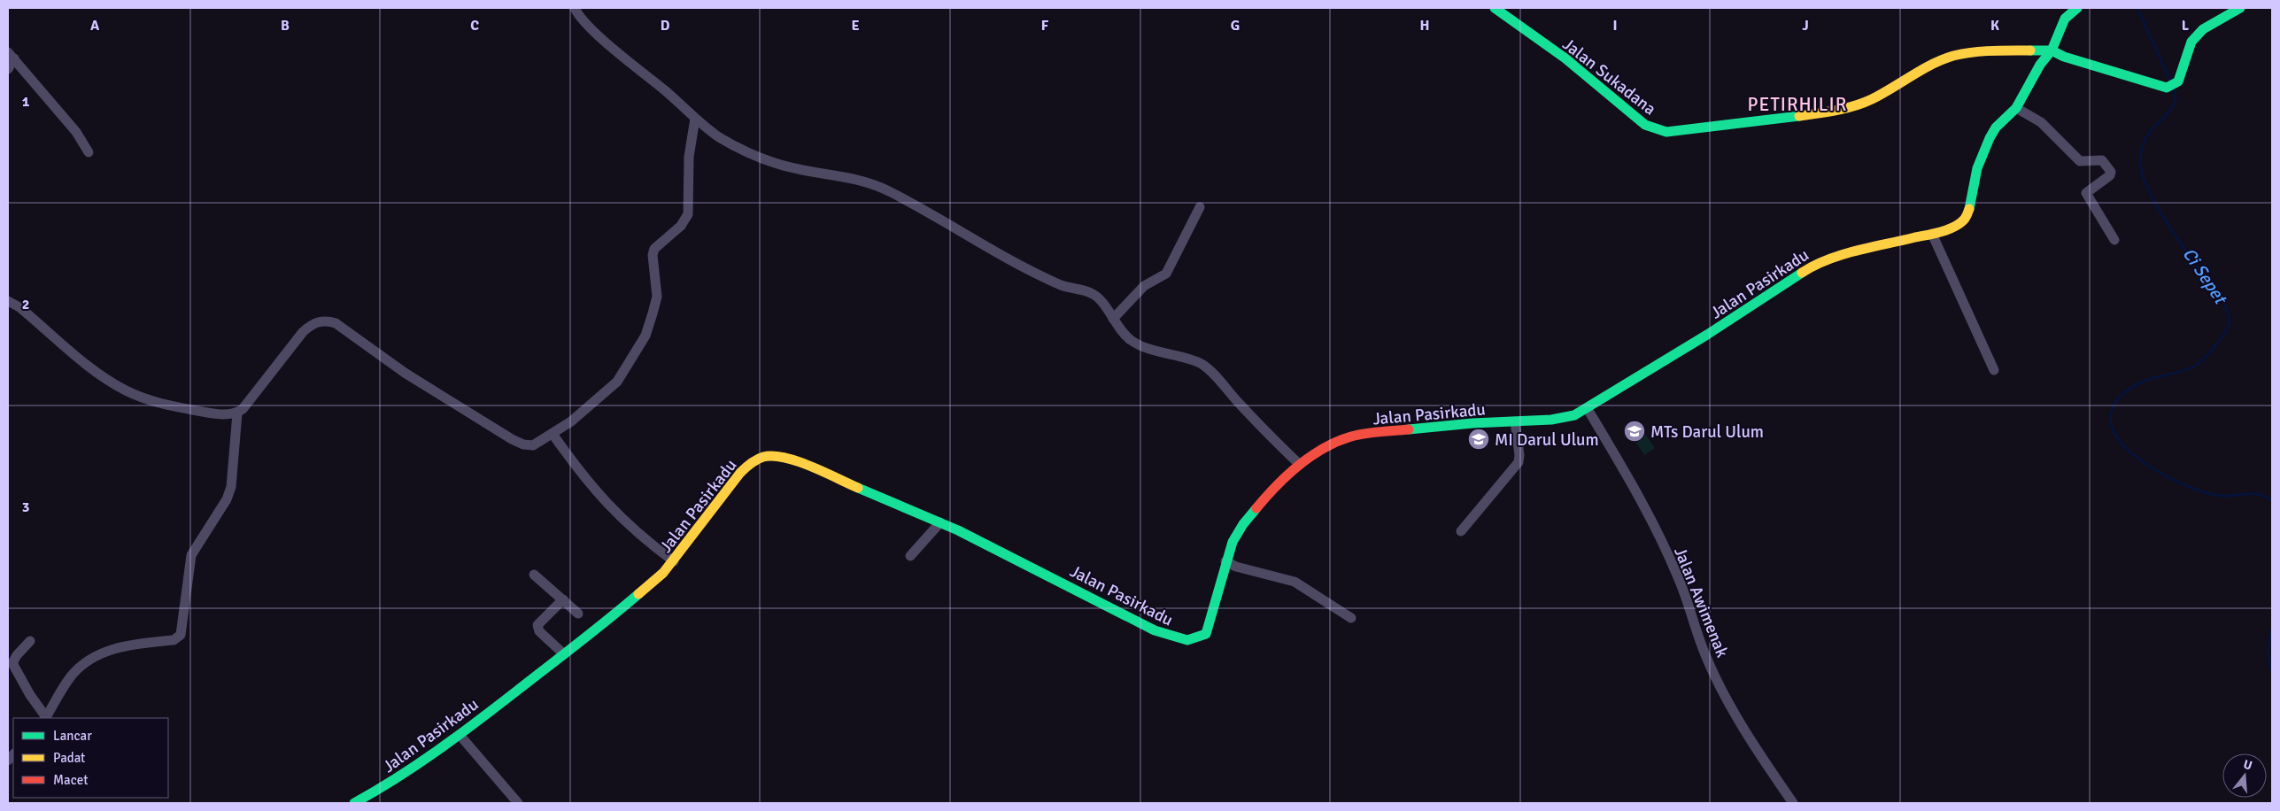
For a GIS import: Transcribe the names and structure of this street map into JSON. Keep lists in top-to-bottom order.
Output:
{
  "streets": {
    "street": ["Jalan Sukadana", "Jalan Pasirkadu", "Jalan Awimenak"]
  },
  "crossings": [
    ["Jalan Sukadana", "Jalan Pasirkadu"],
    ["Jalan Pasirkadu", "Jalan Awimenak"]
  ],
  "districts": ["PETIRHILIR"],
  "water": ["Ci Sepet"],
  "places": {
    "school or university": ["MTs Darul Ulum", "MI Darul Ulum"]
  },
  "legend": ["Lancar", "Padat", "Macet"],
  "north": "top",
  "grid": {
    "columns": [
      "A",
      "B",
      "C",
      "D",
      "E",
      "F",
      "G",
      "H",
      "I",
      "J",
      "K",
      "L"
    ],
    "rows": ["1", "2", "3"]
  }
}
